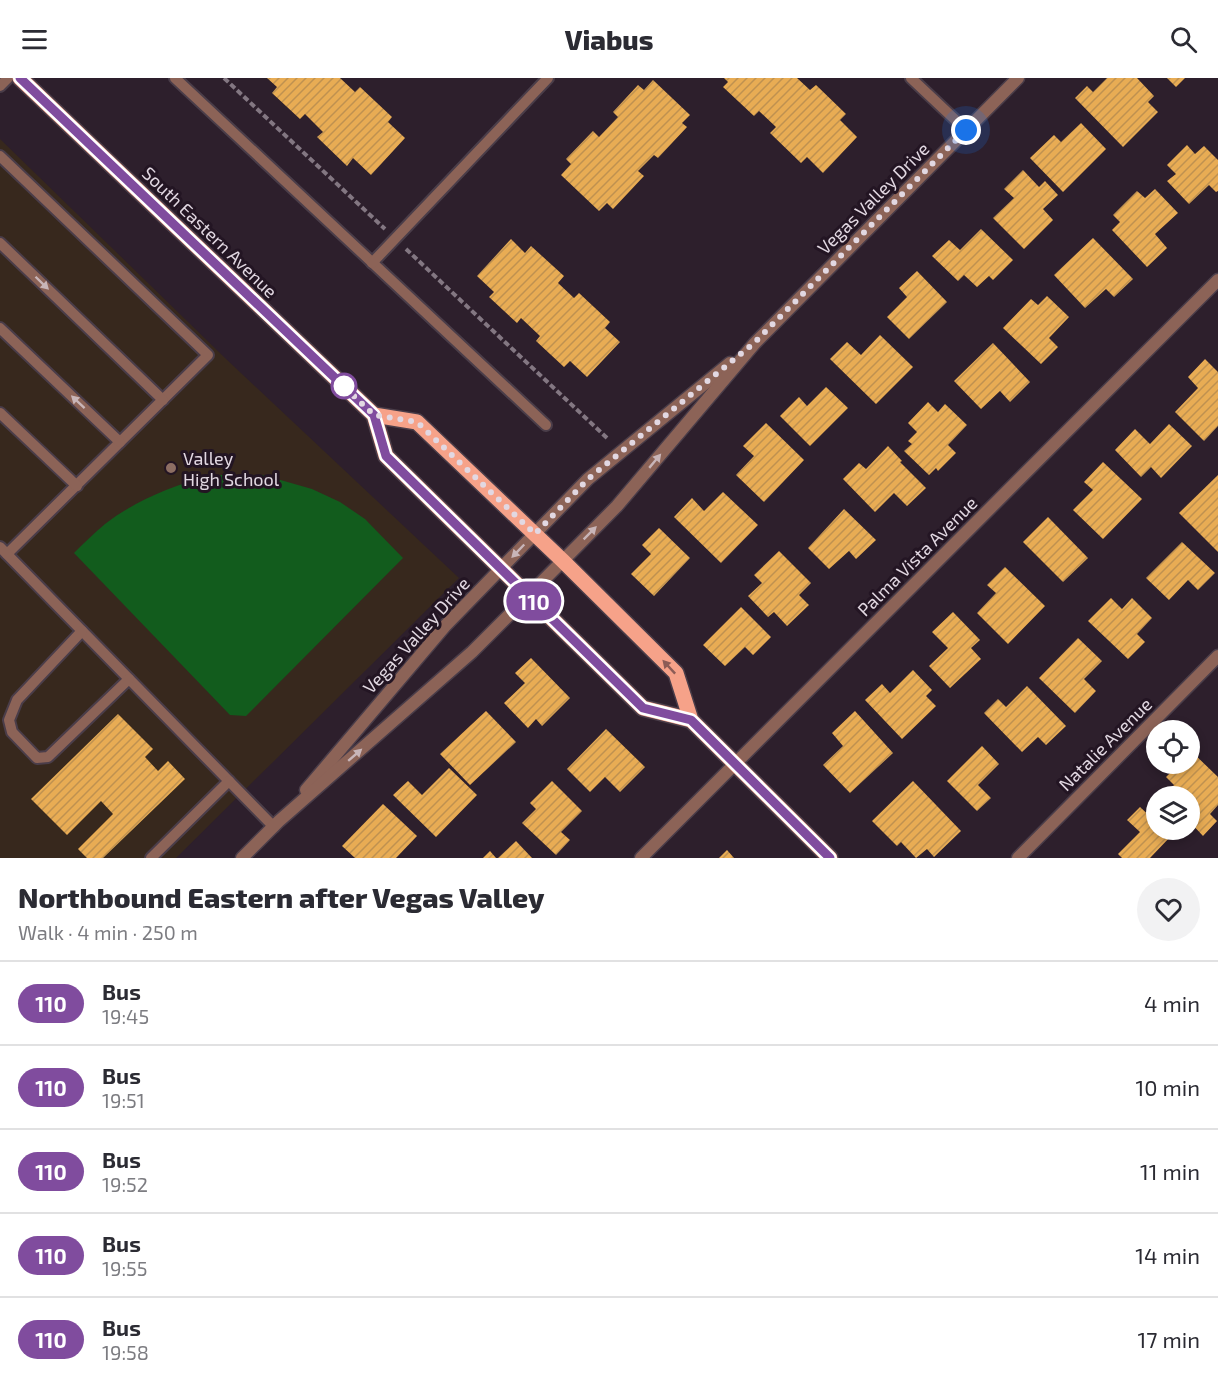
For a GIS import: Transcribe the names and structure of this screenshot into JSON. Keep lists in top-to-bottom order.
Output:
{
  "streets": {
    "main road": ["South Eastern Avenue"],
    "street": ["Vegas Valley Drive", "Palma Vista Avenue", "Natalie Avenue"]
  },
  "places": ["Valley High School"],
  "lines": ["bus line 110"],
  "page": {
    "header": "Viabus",
    "on_map": "110",
    "heading": ["Northbound Eastern after Vegas Valley", "Walk · 4 min · 250 m"],
    "list": [
      {
        "mark": "110",
        "name": "Bus",
        "note": "19:45",
        "value": "4 min"
      },
      {
        "mark": "110",
        "name": "Bus",
        "note": "19:51",
        "value": "10 min"
      },
      {
        "mark": "110",
        "name": "Bus",
        "note": "19:52",
        "value": "11 min"
      },
      {
        "mark": "110",
        "name": "Bus",
        "note": "19:55",
        "value": "14 min"
      },
      {
        "mark": "110",
        "name": "Bus",
        "note": "19:58",
        "value": "17 min"
      }
    ]
  }
}
